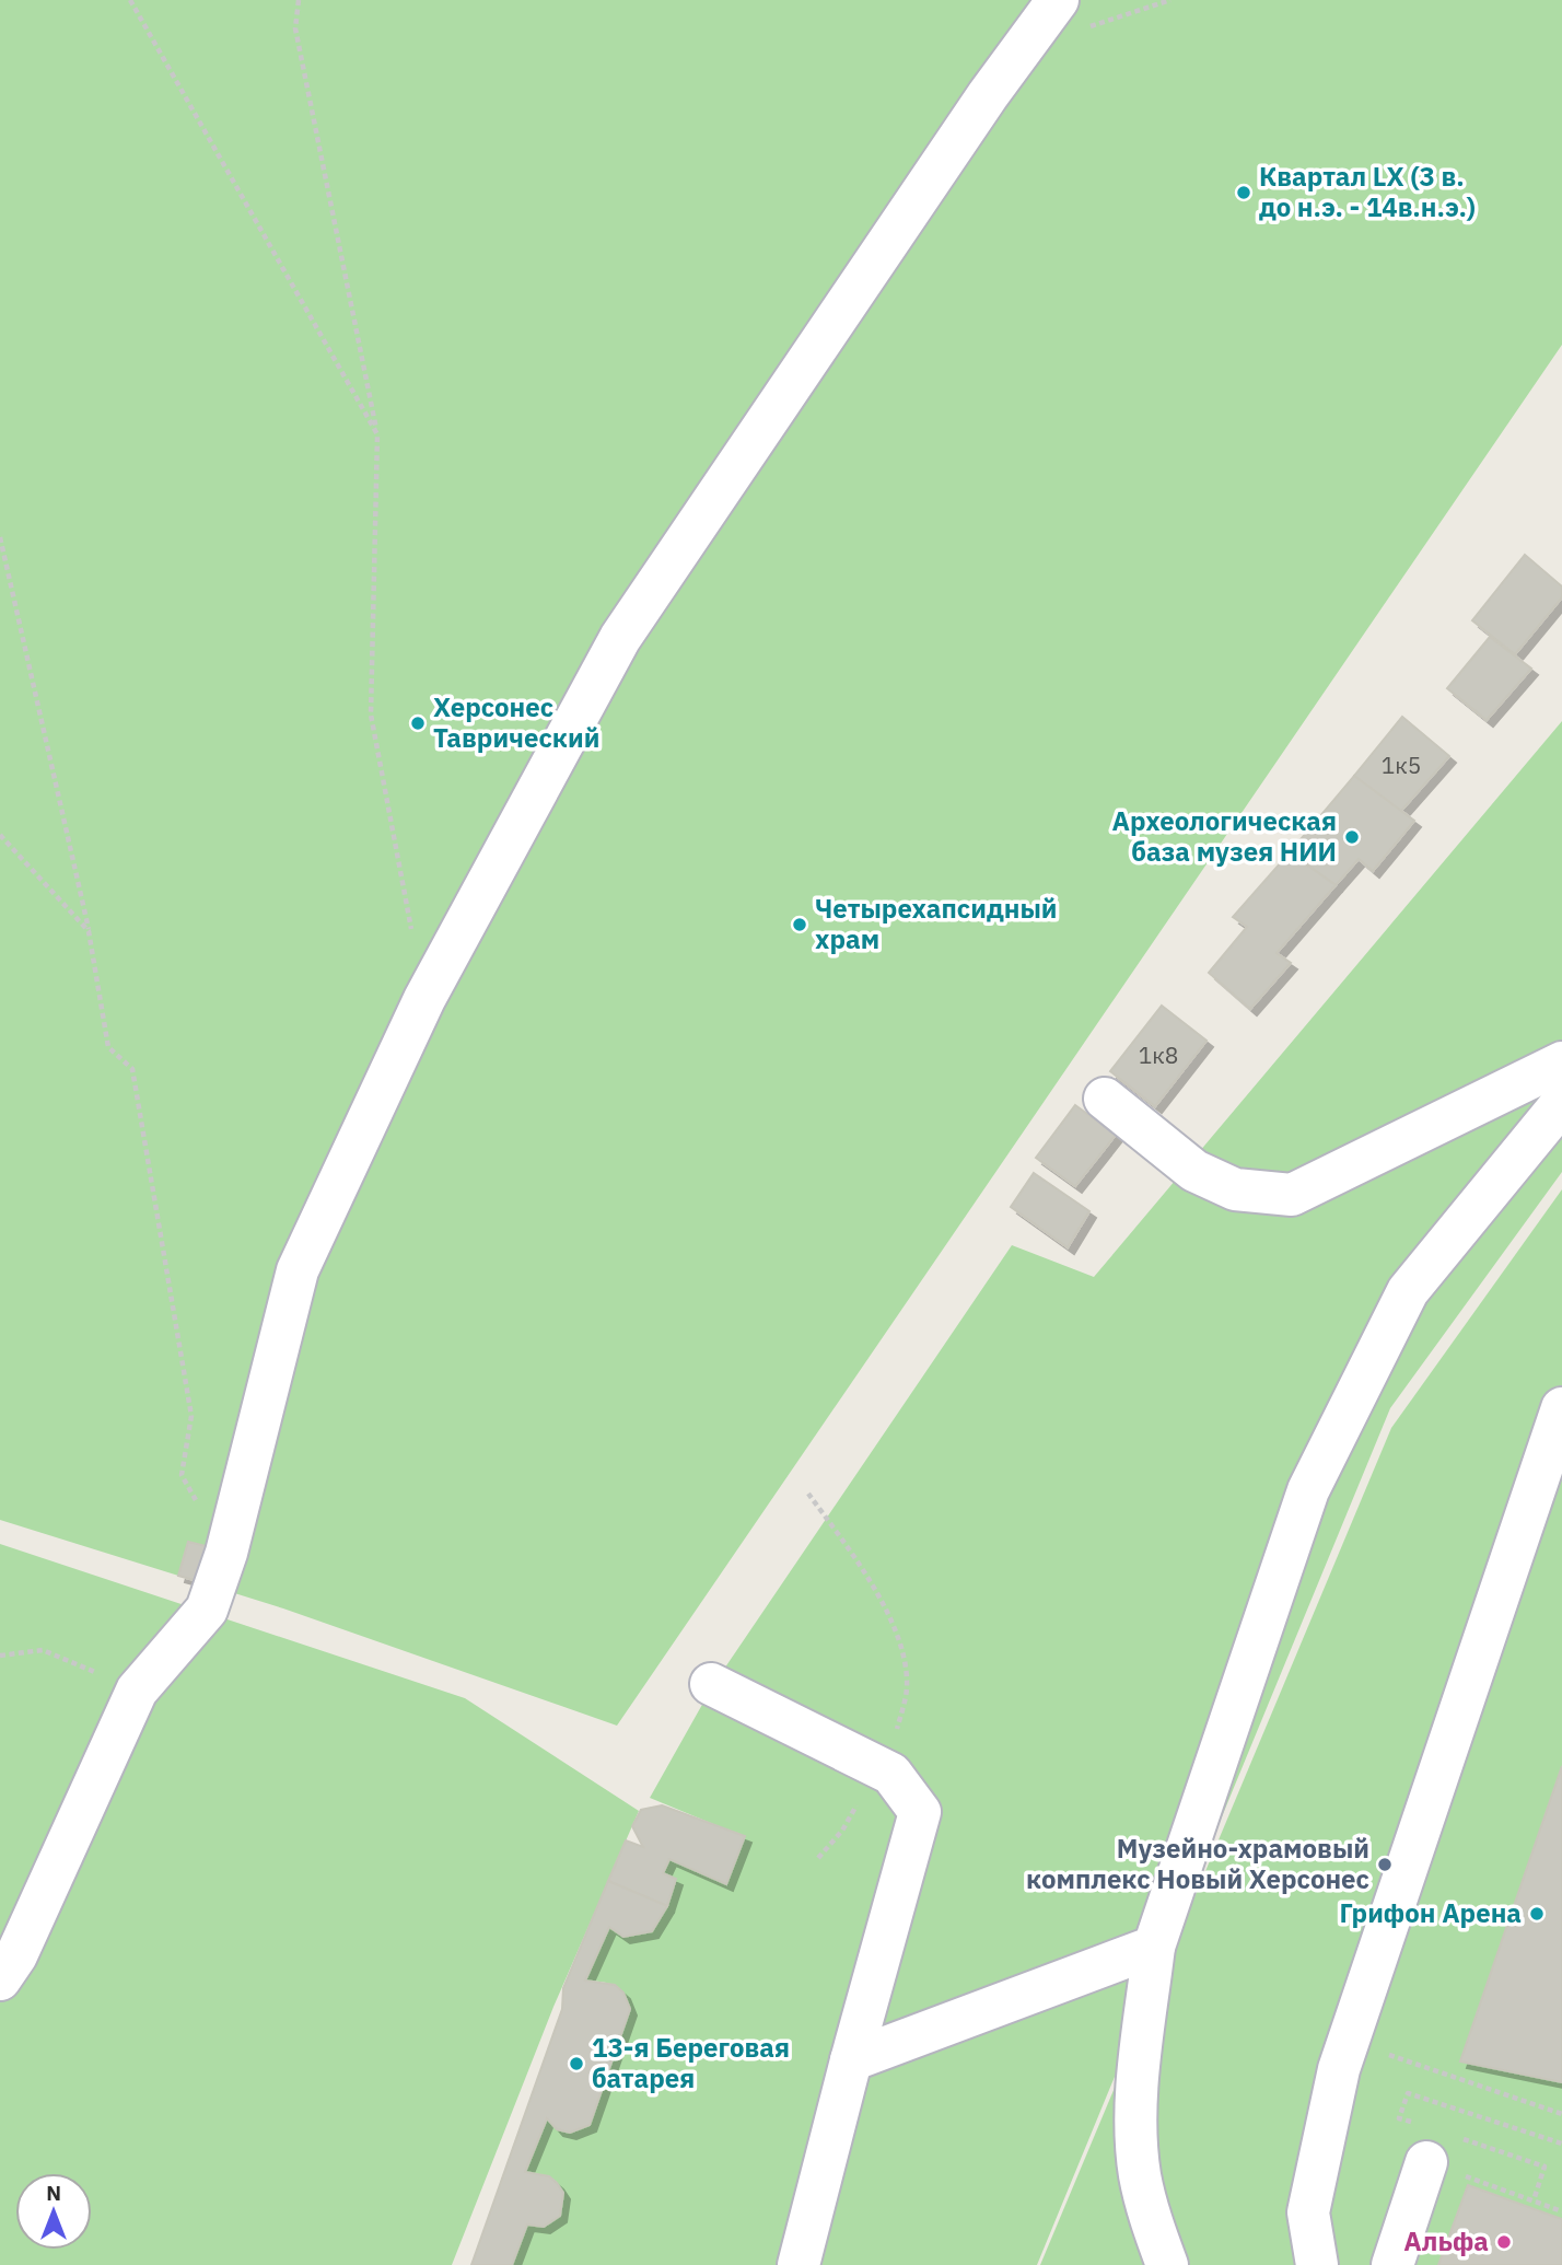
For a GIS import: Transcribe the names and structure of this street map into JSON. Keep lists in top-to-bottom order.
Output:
{
  "places": [
    "Квартал LX (3 в. до н.э. - 14в.н.э.)",
    "Херсонес Таврический",
    "Археологическая база музея НИИ",
    "Четырехапсидный храм",
    "Музейно-храмовый комплекс Новый Херсонес",
    "Грифон Арена",
    "13-я Береговая батарея",
    "Альфа"
  ],
  "house_numbers": ["1к5", "1к8"],
  "north": "top"
}
